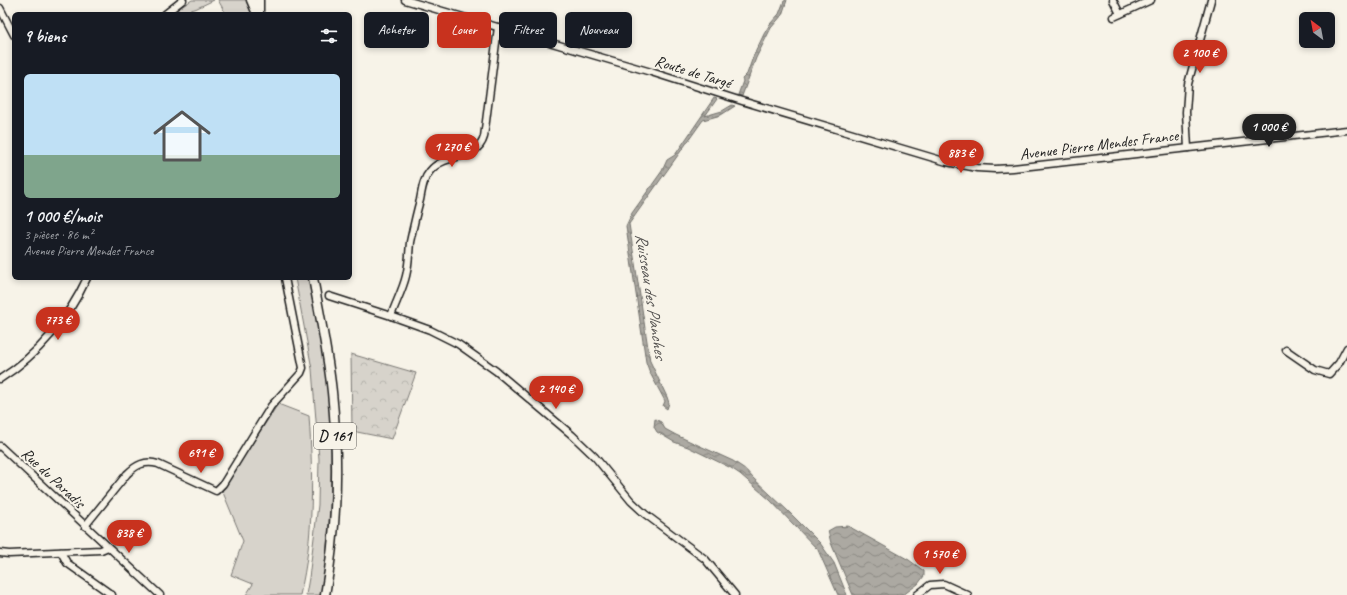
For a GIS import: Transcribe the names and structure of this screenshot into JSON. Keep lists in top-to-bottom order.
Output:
{
  "streets": {
    "main road": ["D 161"],
    "street": ["Route de Targé", "Avenue Pierre Mendes France", "Rue du Paradis"]
  },
  "crossings": [
    ["Route de Targé", "Avenue Pierre Mendes France"]
  ],
  "water": ["Ruisseau des Planches"],
  "north": "top left",
  "page": {
    "chip": [
      "Acheter",
      "Louer",
      "Filtres",
      "Nouveau"
    ],
    "heading": "9 biens",
    "price": [
      "2 100 €",
      "1 000 €",
      "1 270 €",
      "883 €",
      "773 €",
      "2 140 €",
      "691 €",
      "838 €",
      "1 570 €"
    ],
    "list": [
      {
        "name": "1 000 €/mois",
        "note": "3 pièces · 86 m² · Avenue Pierre Mendes France"
      }
    ]
  }
}
